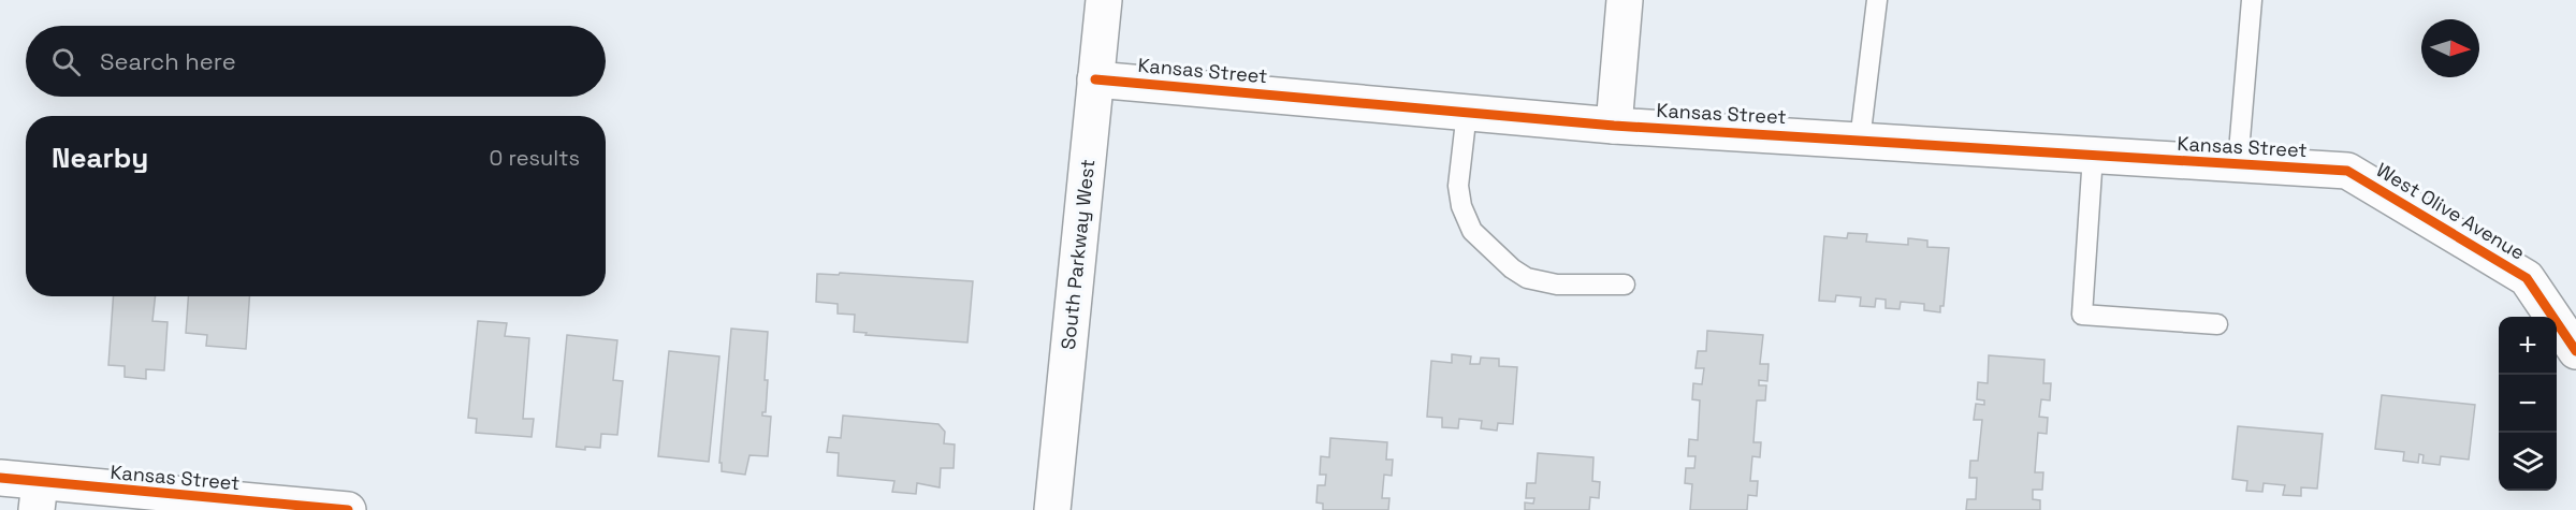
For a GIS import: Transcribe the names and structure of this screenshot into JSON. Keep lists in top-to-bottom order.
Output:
{
  "streets": {
    "street": ["Kansas Street", "West Olive Avenue", "South Parkway West"]
  },
  "crossings": [
    ["Kansas Street", "West Olive Avenue"],
    ["Kansas Street", "South Parkway West"]
  ],
  "north": "right",
  "page": {
    "search": "Search here",
    "heading": ["Nearby", "0 results"],
    "map_buttons": ["+", "−"]
  }
}
